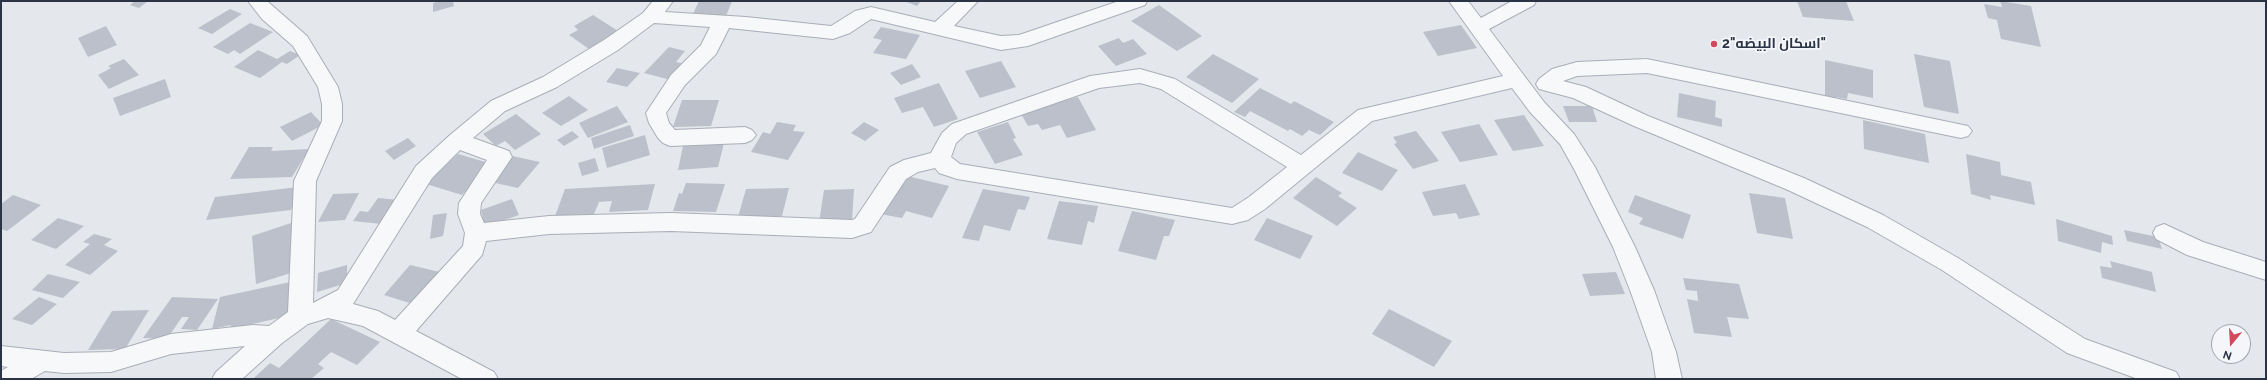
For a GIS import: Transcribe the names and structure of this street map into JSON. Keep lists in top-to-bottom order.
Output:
{
  "places": ["اسكان البيضه\"2\""],
  "north": "bottom"
}
